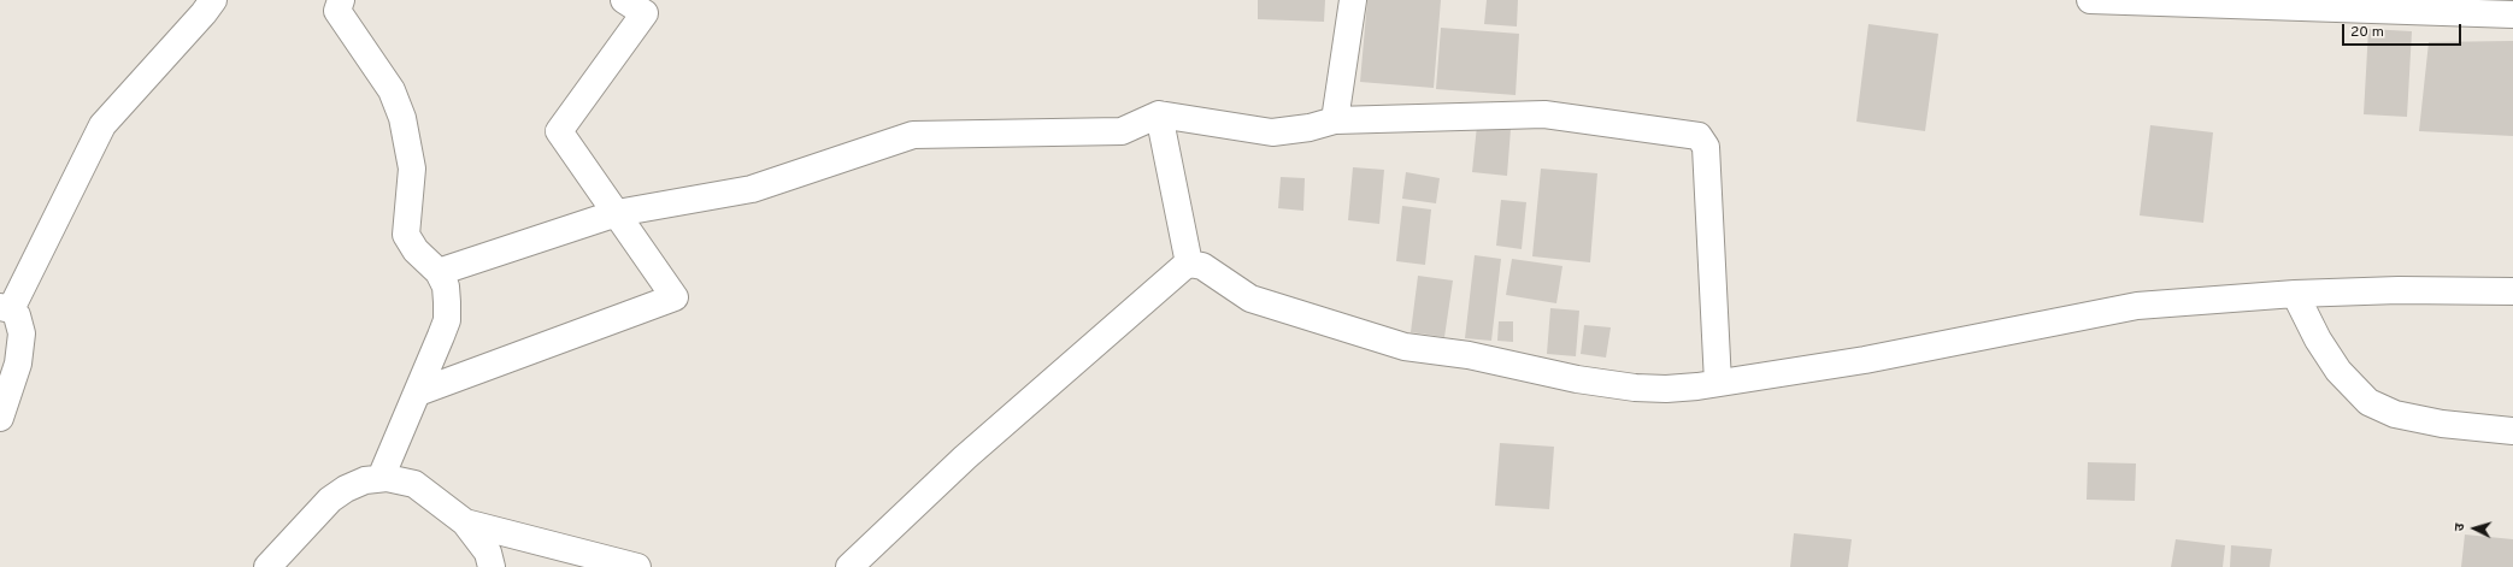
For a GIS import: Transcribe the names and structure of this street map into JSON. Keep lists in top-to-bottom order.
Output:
{
  "scale_bar": "20 m",
  "north": "left"
}
